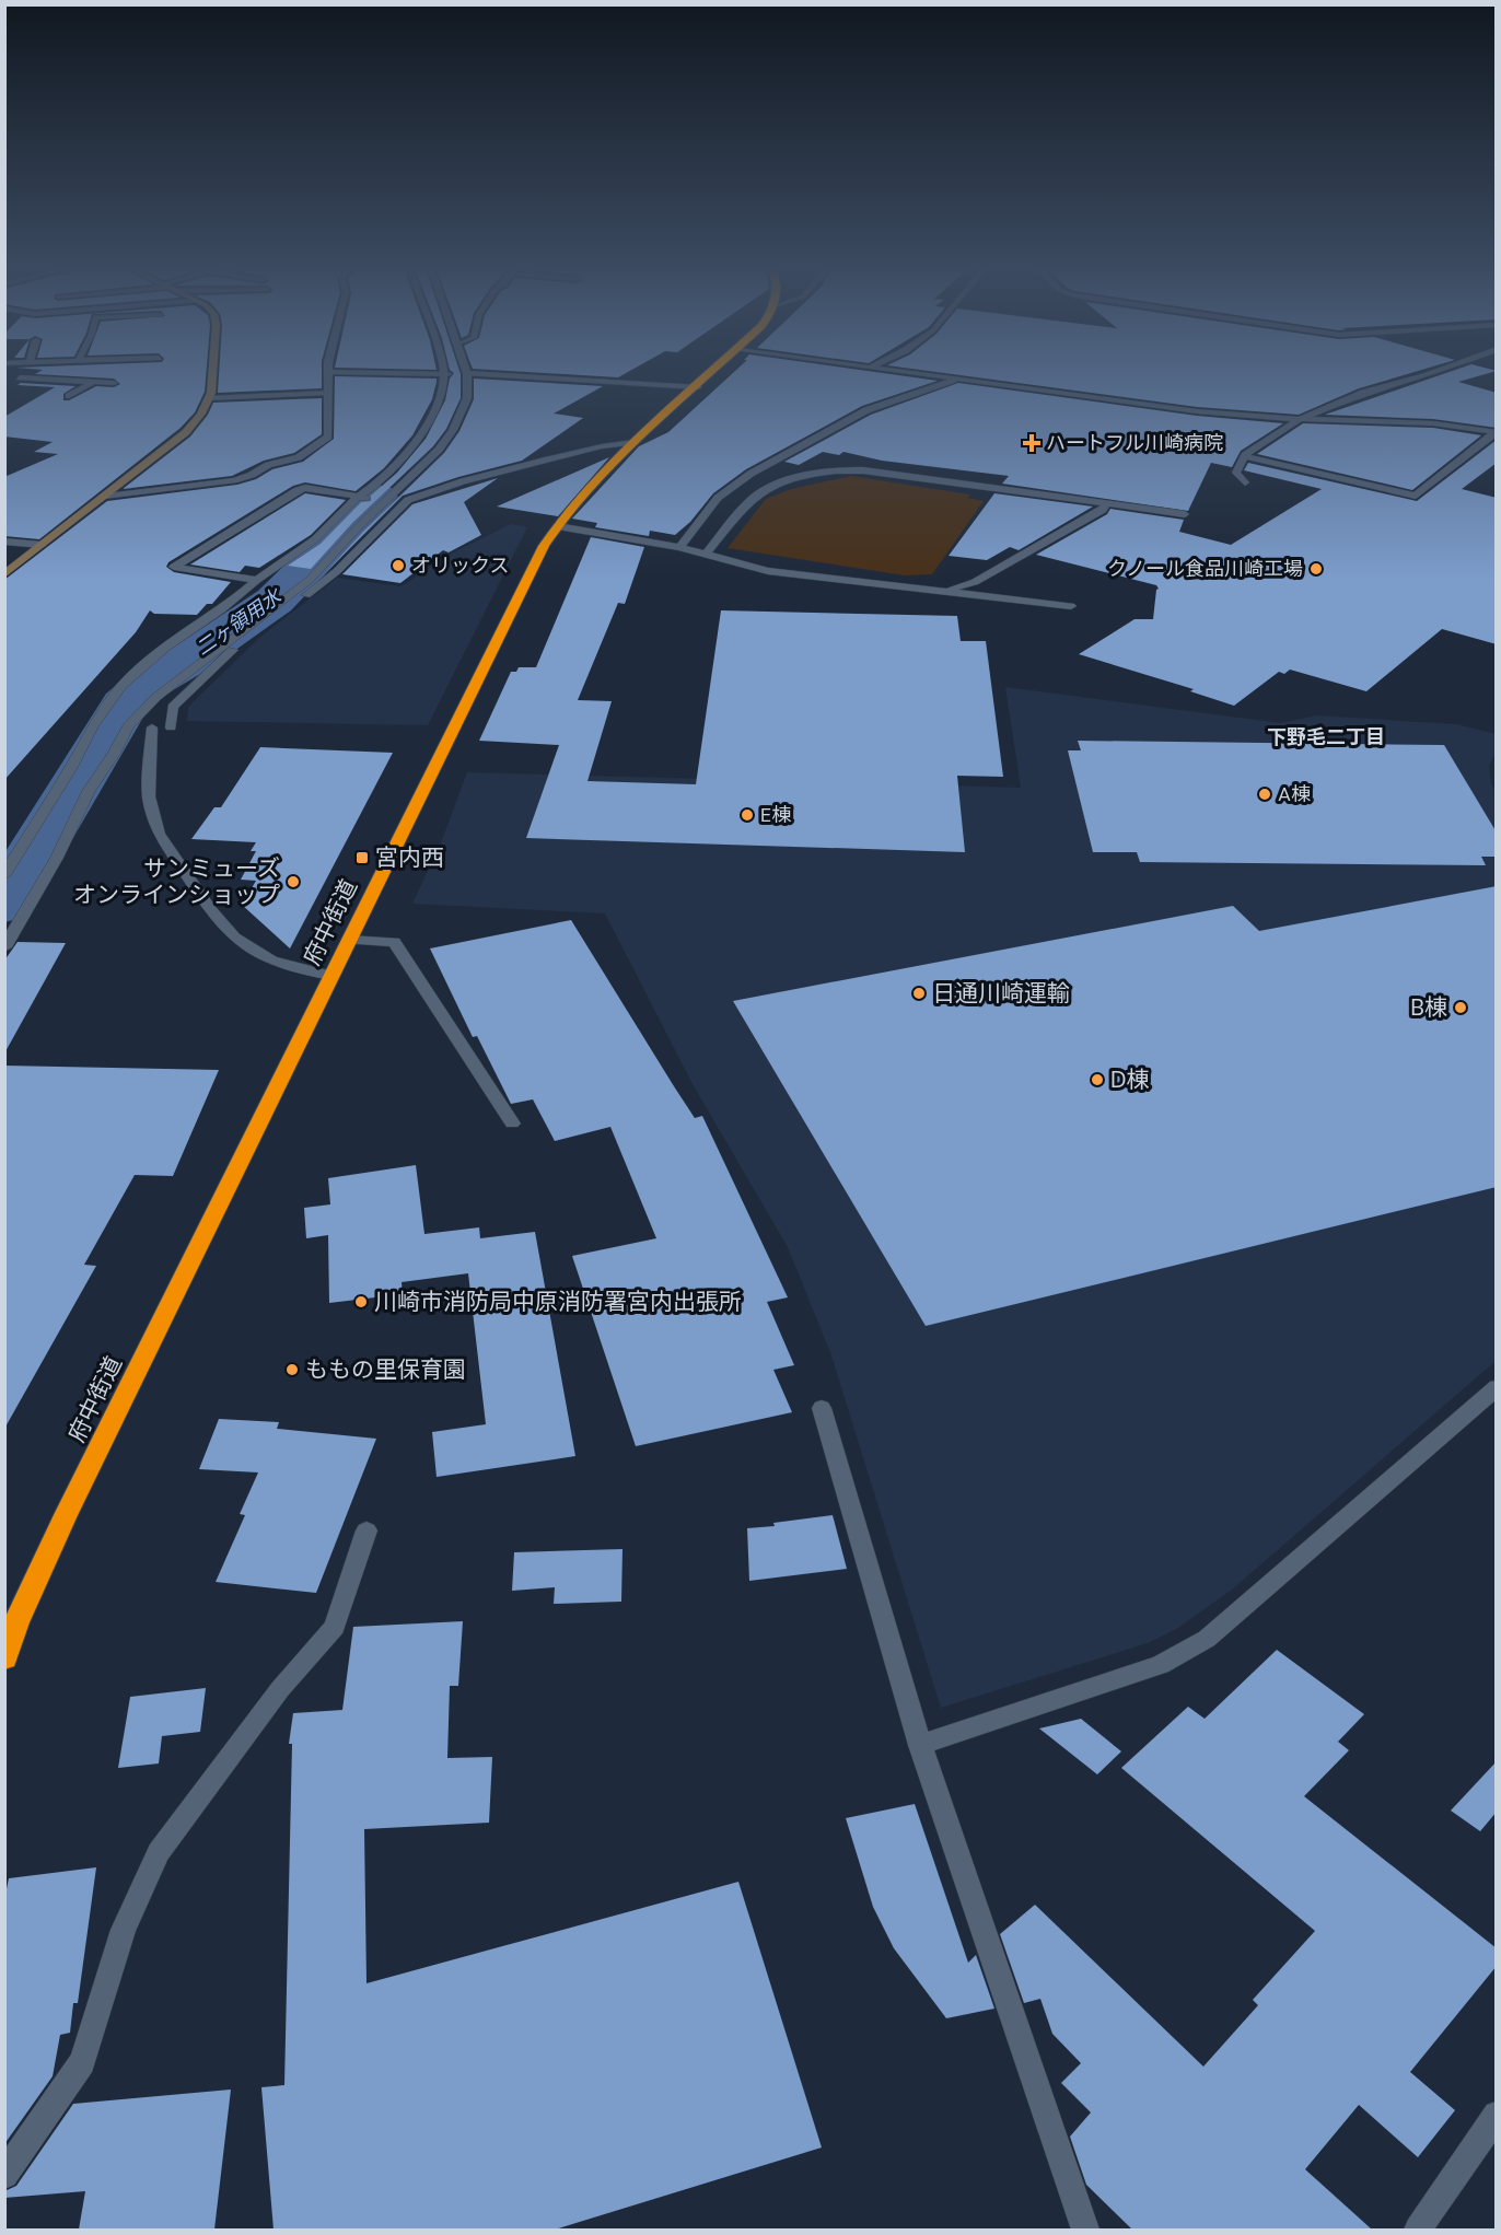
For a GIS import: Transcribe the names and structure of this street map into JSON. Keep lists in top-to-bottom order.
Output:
{
  "streets": {
    "highway": ["府中街道"]
  },
  "districts": ["下野毛二丁目"],
  "water": ["二ヶ領用水"],
  "places": {
    "health": ["ハートフル川崎病院"],
    "other": [
      "オリックス",
      "クノール食品川崎工場",
      "A棟",
      "E棟",
      "サンミューズ オンラインショップ",
      "日通川崎運輸",
      "B棟",
      "D棟",
      "川崎市消防局中原消防署宮内出張所",
      "ももの里保育園"
    ],
    "transit": ["宮内西"]
  }
}
